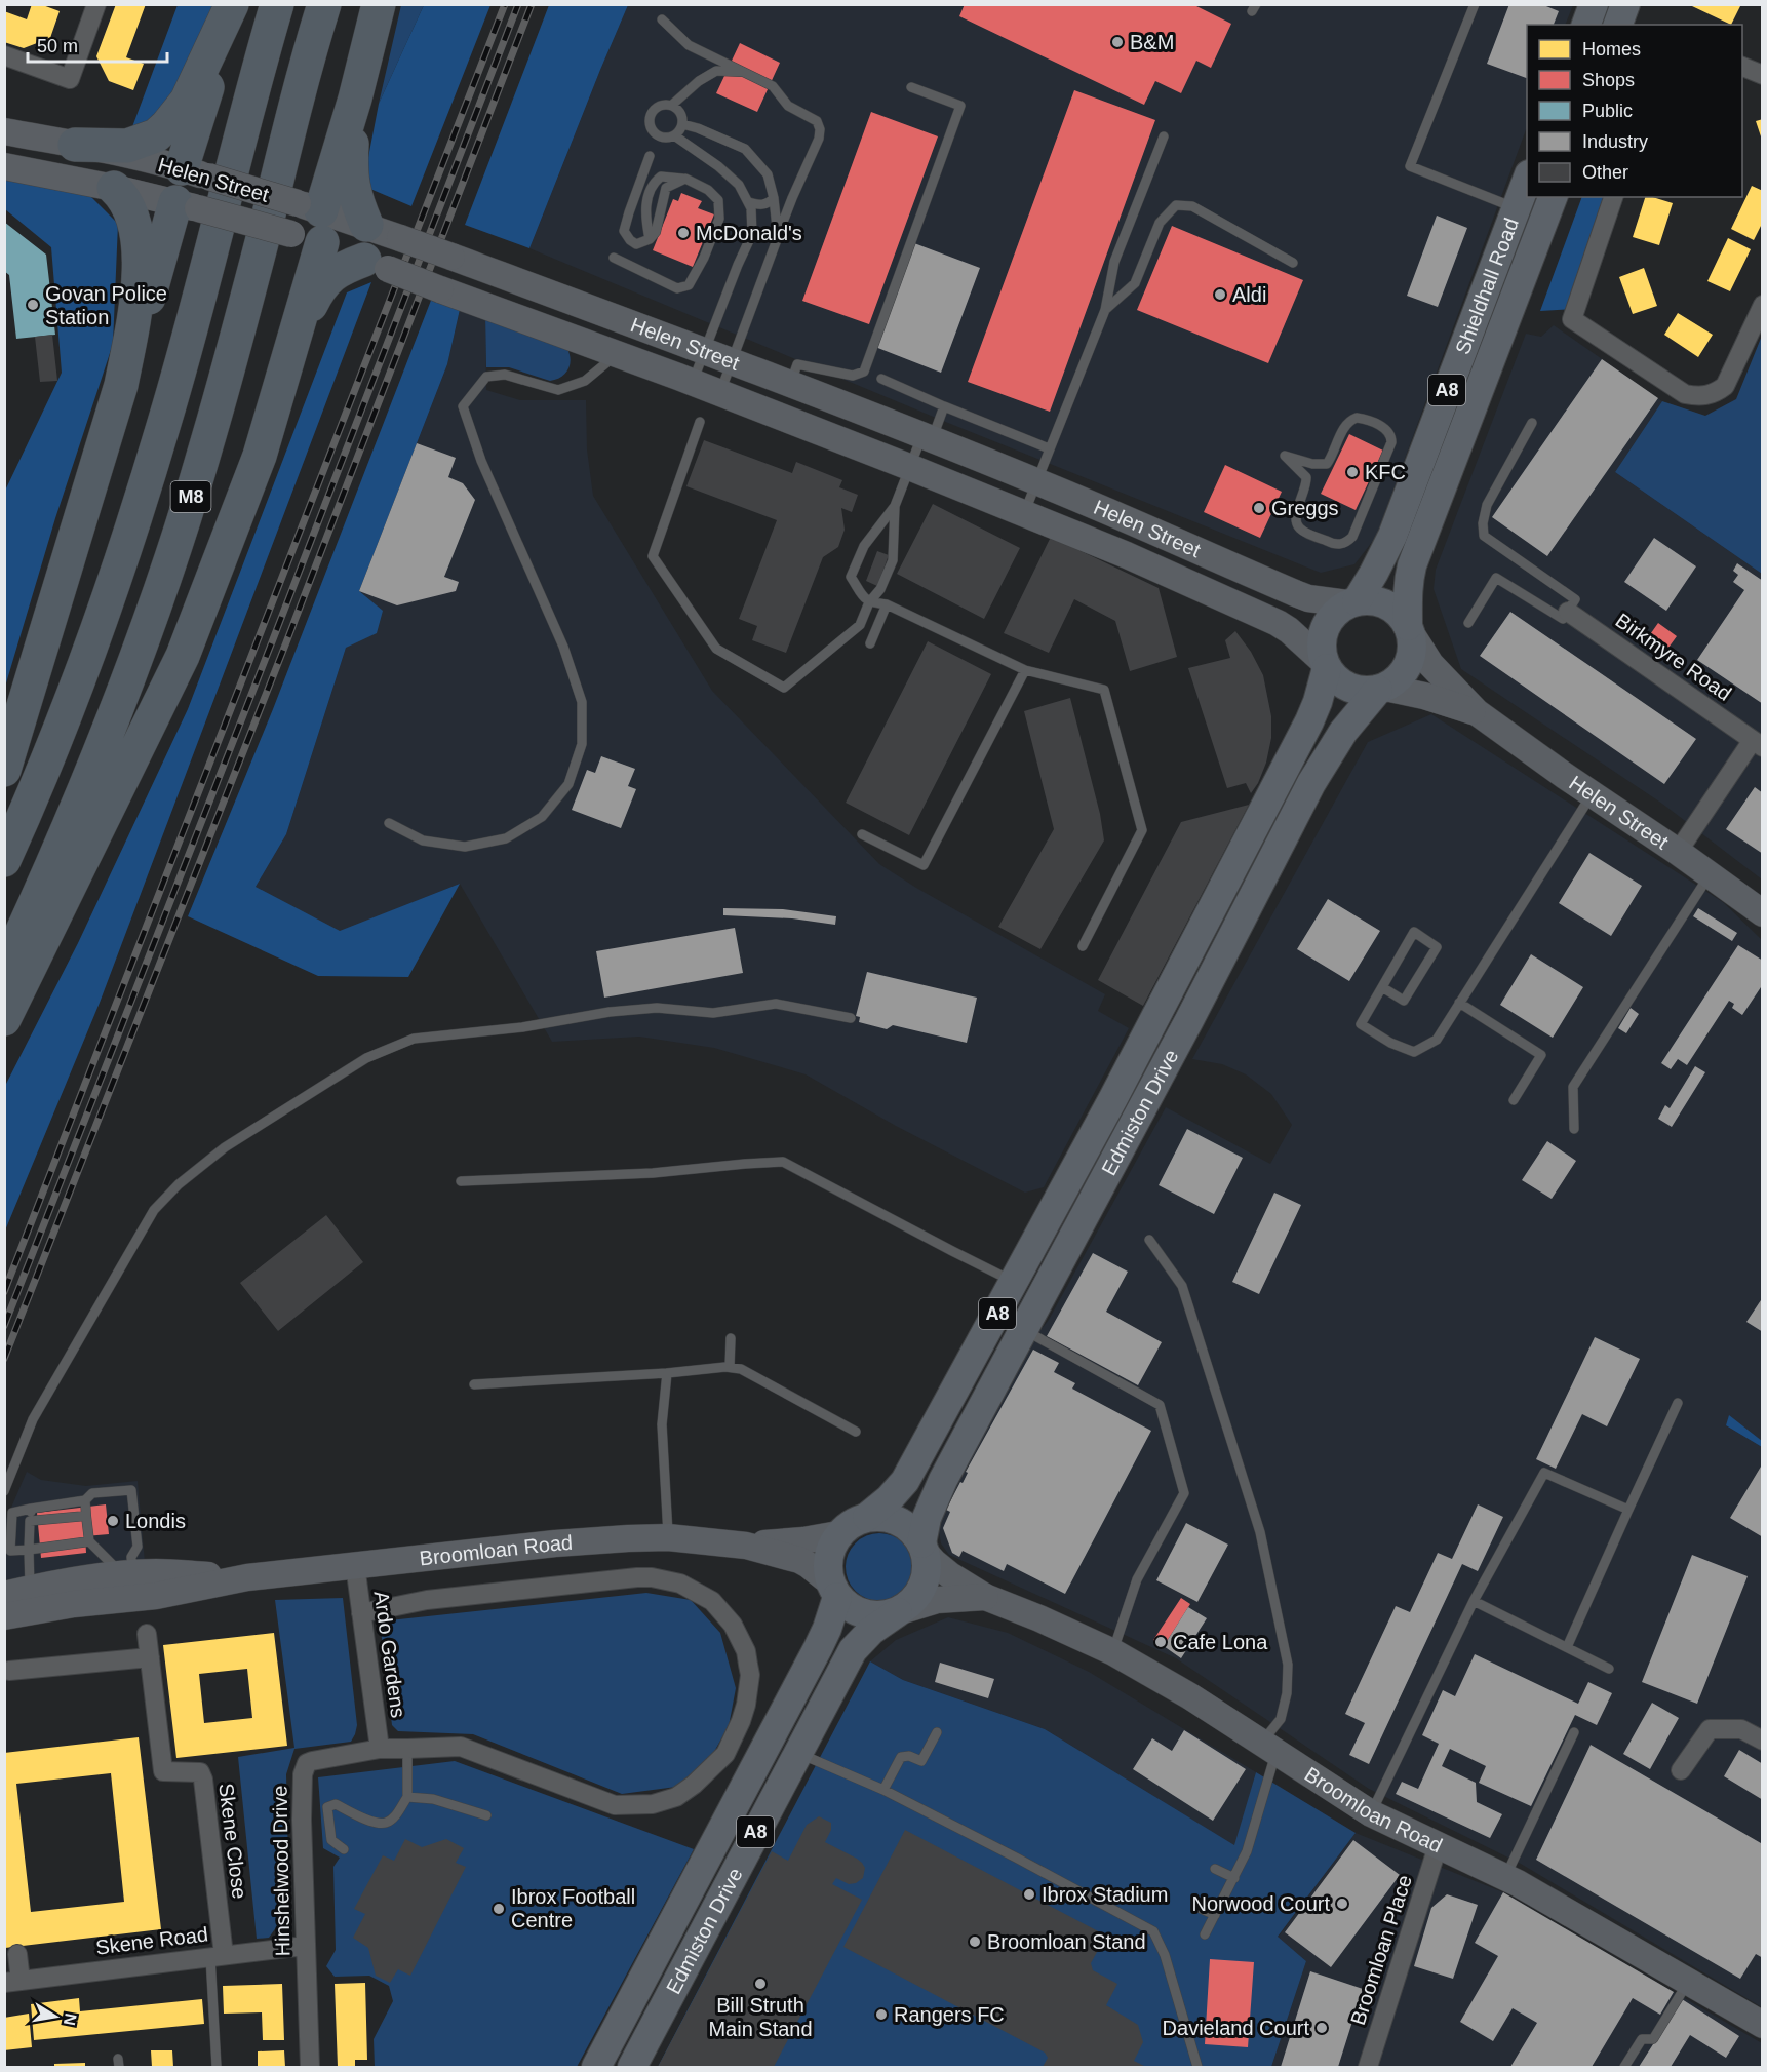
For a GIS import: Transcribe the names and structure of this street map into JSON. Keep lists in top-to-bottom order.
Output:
{
  "streets": {
    "highway": ["M8"],
    "main road": ["Shieldhall Road", "A8", "Edmiston Drive"],
    "street": [
      "Helen Street",
      "Birkmyre Road",
      "Broomloan Road",
      "Ardo Gardens",
      "Skene Close",
      "Hinshelwood Drive",
      "Skene Road",
      "Broomloan Place"
    ]
  },
  "crossings": [
    ["Helen Street", "Shieldhall Road"],
    ["Helen Street", "Birkmyre Road"],
    ["Helen Street", "Edmiston Drive"],
    ["Shieldhall Road", "Edmiston Drive"],
    ["Edmiston Drive", "Broomloan Road"],
    ["Broomloan Road", "Ardo Gardens"],
    ["Broomloan Road", "Broomloan Place"],
    ["Ardo Gardens", "Hinshelwood Drive"],
    ["Skene Close", "Skene Road"],
    ["Hinshelwood Drive", "Skene Road"]
  ],
  "places": [
    "B&M",
    "McDonald's",
    "Aldi",
    "Govan Police Station",
    "KFC",
    "Greggs",
    "Londis",
    "Cafe Lona",
    "Ibrox Stadium",
    "Norwood Court",
    "Ibrox Football Centre",
    "Broomloan Stand",
    "Bill Struth Main Stand",
    "Rangers FC",
    "Davieland Court"
  ],
  "legend": [
    "Homes",
    "Shops",
    "Public",
    "Industry",
    "Other"
  ],
  "scale_bar": "50 m",
  "north": "right"
}
